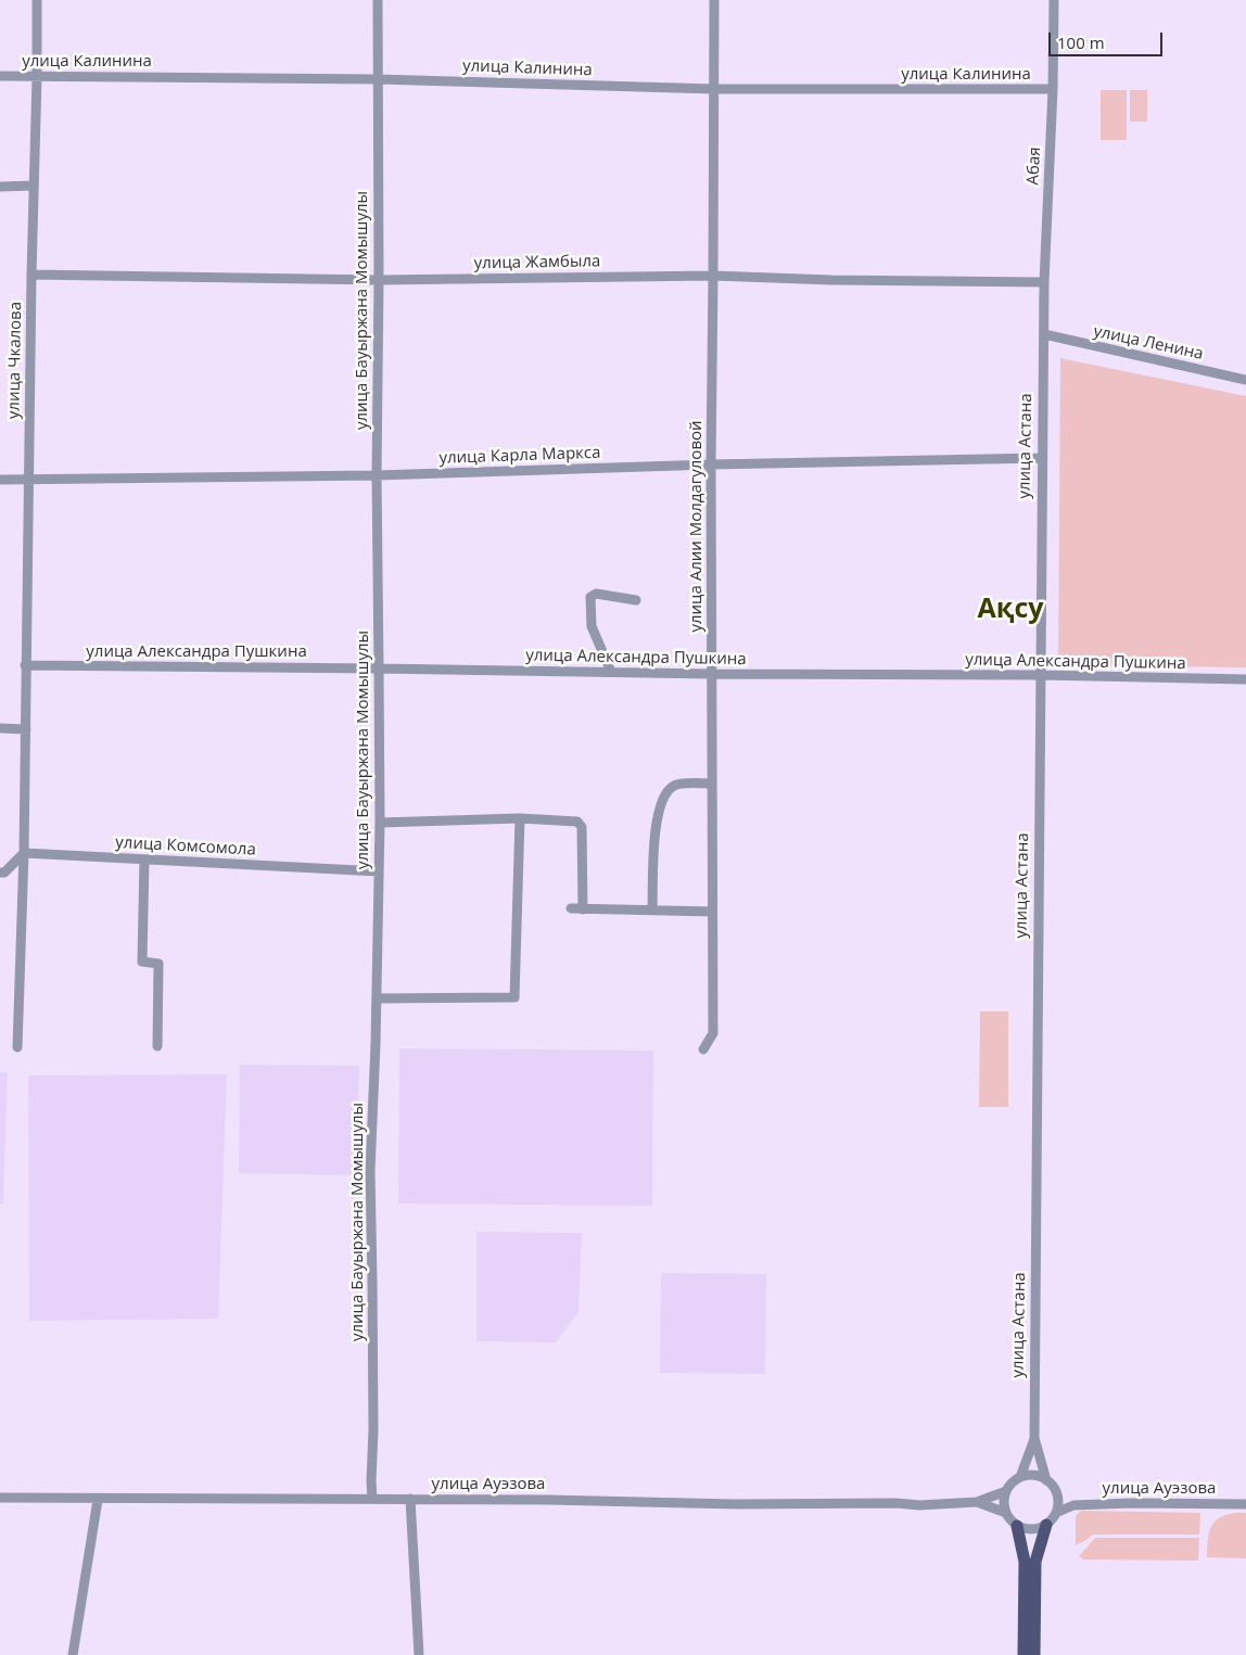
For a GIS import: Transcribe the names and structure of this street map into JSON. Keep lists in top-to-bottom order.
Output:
{
  "streets": {
    "street": [
      "улица Калинина",
      "Абая",
      "улица Жамбыла",
      "улица Бауыржана Момышулы",
      "улица Ленина",
      "улица Чкалова",
      "улица Астана",
      "улица Карла Маркса",
      "улица Алии Молдагуловой",
      "улица Александра Пушкина",
      "улица Комсомола",
      "улица Ауэзова"
    ]
  },
  "crossings": [
    ["улица Калинина", "Абая"],
    ["улица Калинина", "улица Бауыржана Момышулы"],
    ["улица Калинина", "улица Чкалова"],
    ["улица Калинина", "улица Алии Молдагуловой"],
    ["Абая", "улица Жамбыла"],
    ["Абая", "улица Ленина"],
    ["Абая", "улица Астана"],
    ["улица Жамбыла", "улица Бауыржана Момышулы"],
    ["улица Жамбыла", "улица Чкалова"],
    ["улица Жамбыла", "улица Алии Молдагуловой"],
    ["улица Бауыржана Момышулы", "улица Карла Маркса"],
    ["улица Бауыржана Момышулы", "улица Александра Пушкина"],
    ["улица Бауыржана Момышулы", "улица Комсомола"],
    ["улица Бауыржана Момышулы", "улица Ауэзова"],
    ["улица Ленина", "улица Астана"],
    ["улица Чкалова", "улица Карла Маркса"],
    ["улица Чкалова", "улица Александра Пушкина"],
    ["улица Чкалова", "улица Комсомола"],
    ["улица Астана", "улица Карла Маркса"],
    ["улица Астана", "улица Александра Пушкина"],
    ["улица Карла Маркса", "улица Алии Молдагуловой"],
    ["улица Алии Молдагуловой", "улица Александра Пушкина"]
  ],
  "districts": ["Ақсу"],
  "scale_bar": "100 m"
}
